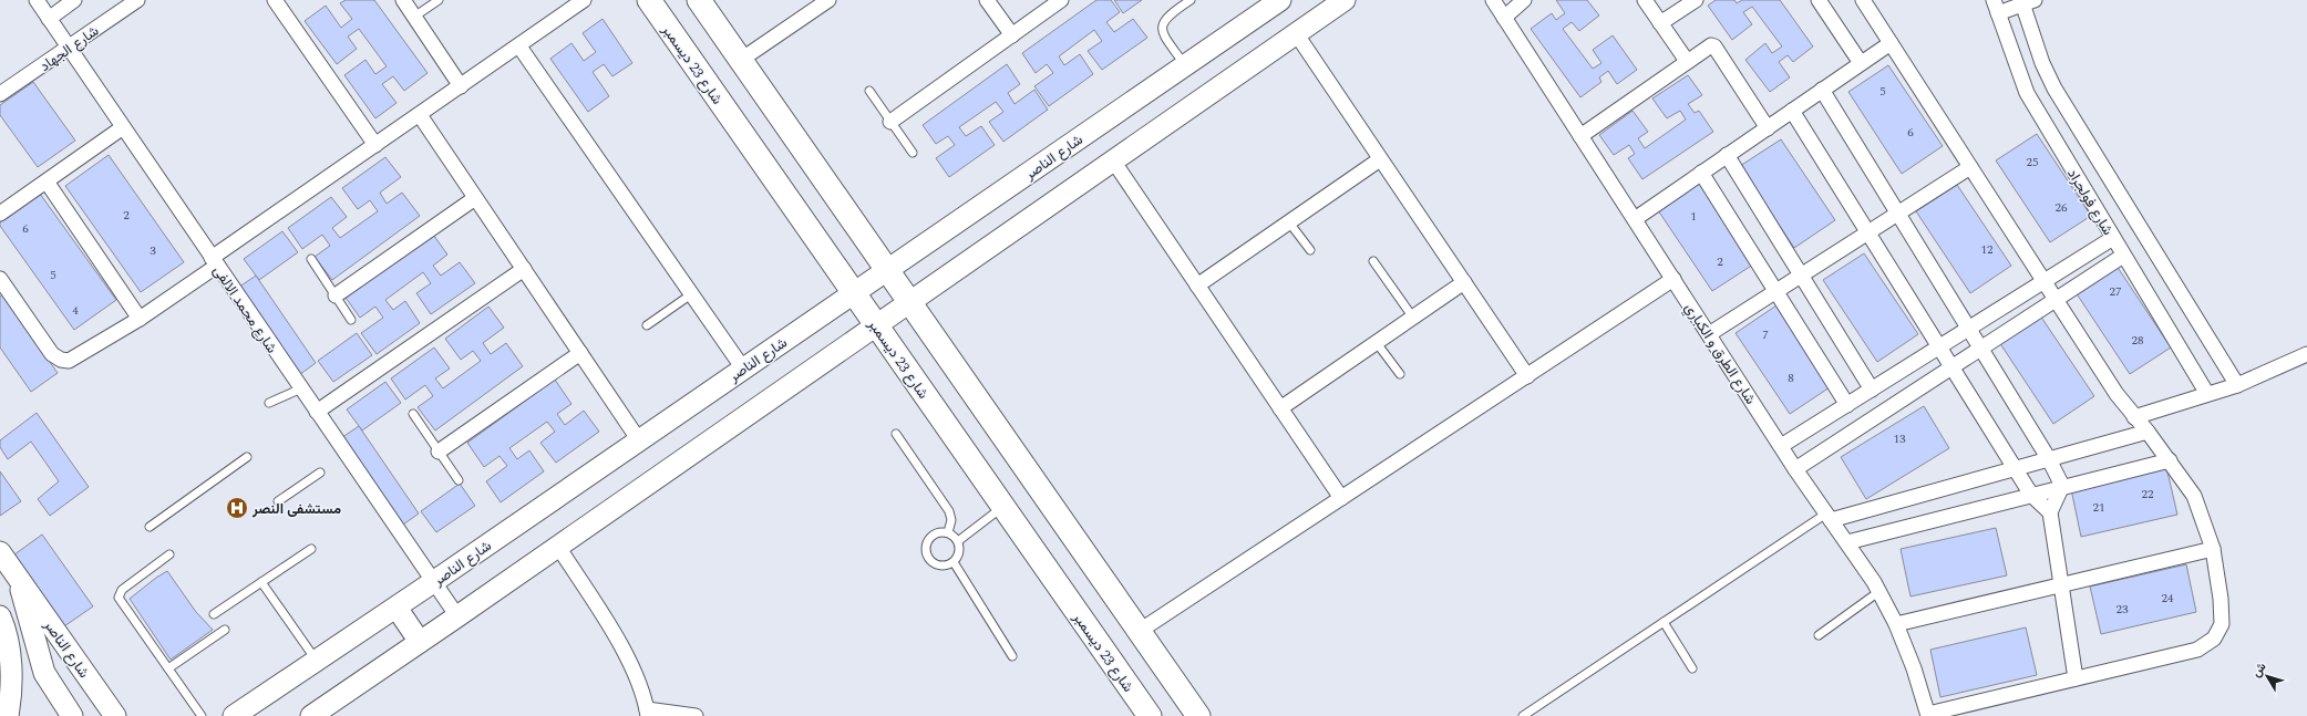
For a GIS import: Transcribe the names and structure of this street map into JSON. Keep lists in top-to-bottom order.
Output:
{
  "streets": {
    "main road": ["شارع 23 ديسمبر"],
    "street": [
      "شارع الجهاد",
      "شارع الناصر",
      "شارع فولجراد",
      "شارع محمد الالفى",
      "شارع الطرق و الكباري"
    ]
  },
  "crossings": [
    ["شارع الجهاد", "شارع محمد الالفى"],
    ["شارع 23 ديسمبر", "شارع الناصر"],
    ["شارع الناصر", "شارع محمد الالفى"]
  ],
  "places": {
    "hospital": ["مستشفى النصر"]
  },
  "house_numbers": [
    "5",
    "6",
    "25",
    "26",
    "2",
    "1",
    "6",
    "12",
    "3",
    "2",
    "5",
    "27",
    "4",
    "7",
    "28",
    "8",
    "13",
    "22",
    "21",
    "24",
    "23"
  ],
  "north": "top left"
}
